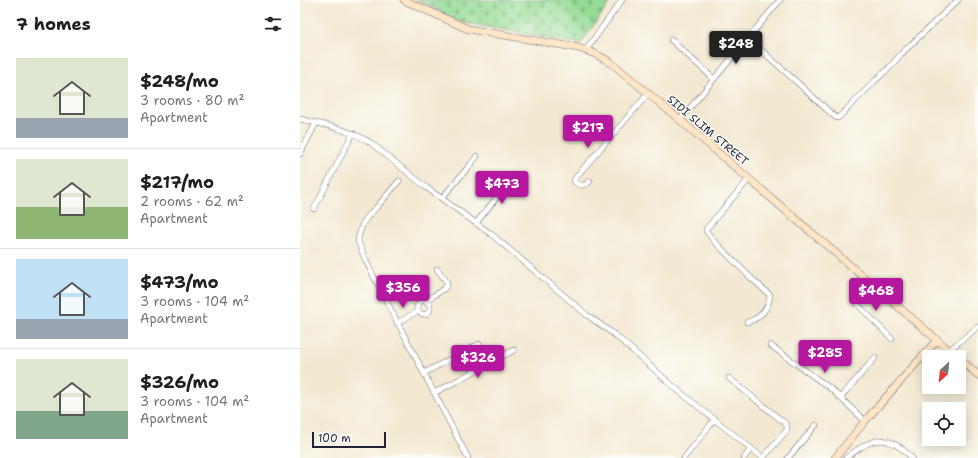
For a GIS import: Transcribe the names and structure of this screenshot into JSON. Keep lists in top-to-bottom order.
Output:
{
  "streets": {
    "main road": ["SIDI SLIM STREET"]
  },
  "scale_bar": "100 m",
  "north": "bottom left",
  "page": {
    "heading": "7 homes",
    "price": [
      "$248",
      "$217",
      "$473",
      "$356",
      "$468",
      "$285",
      "$326"
    ],
    "list": [
      {
        "name": "$248/mo",
        "note": "3 rooms · 80 m² · Apartment"
      },
      {
        "name": "$217/mo",
        "note": "2 rooms · 62 m² · Apartment"
      },
      {
        "name": "$473/mo",
        "note": "3 rooms · 104 m² · Apartment"
      },
      {
        "name": "$326/mo",
        "note": "3 rooms · 104 m² · Apartment"
      }
    ],
    "scale": "100 m"
  }
}
